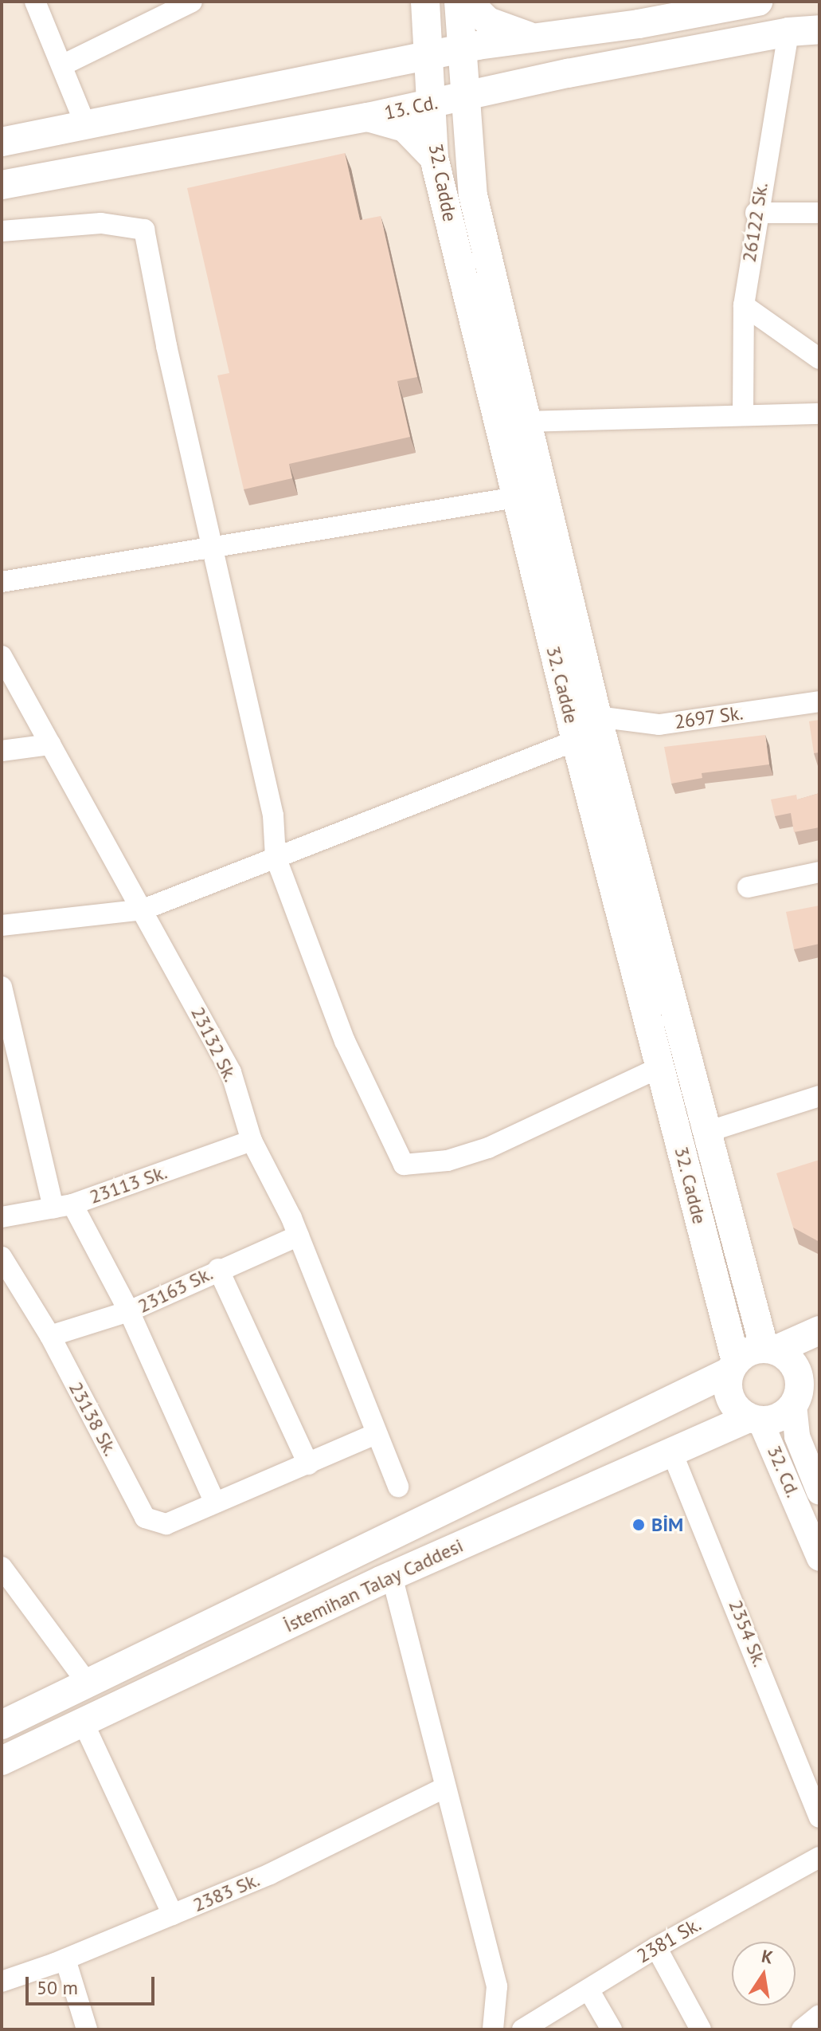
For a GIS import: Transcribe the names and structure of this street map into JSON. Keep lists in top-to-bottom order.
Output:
{
  "streets": {
    "main road": ["13. Cd.", "32. Cadde", "İstemihan Talay Caddesi"],
    "street": [
      "26122 Sk.",
      "2697 Sk.",
      "23132 Sk.",
      "23113 Sk.",
      "23163 Sk.",
      "23138 Sk.",
      "32. Cd.",
      "2354 Sk.",
      "2383 Sk.",
      "2381 Sk."
    ]
  },
  "crossings": [
    ["13. Cd.", "32. Cadde"],
    ["13. Cd.", "26122 Sk."],
    ["32. Cadde", "2697 Sk."],
    ["32. Cadde", "32. Cd."],
    ["32. Cadde", "İstemihan Talay Caddesi"],
    ["23132 Sk.", "23113 Sk."],
    ["23132 Sk.", "23163 Sk."],
    ["23132 Sk.", "23138 Sk."],
    ["23163 Sk.", "23138 Sk."],
    ["32. Cd.", "İstemihan Talay Caddesi"],
    ["İstemihan Talay Caddesi", "2354 Sk."]
  ],
  "places": ["BİM"],
  "scale_bar": "50 m",
  "north": "top"
}
